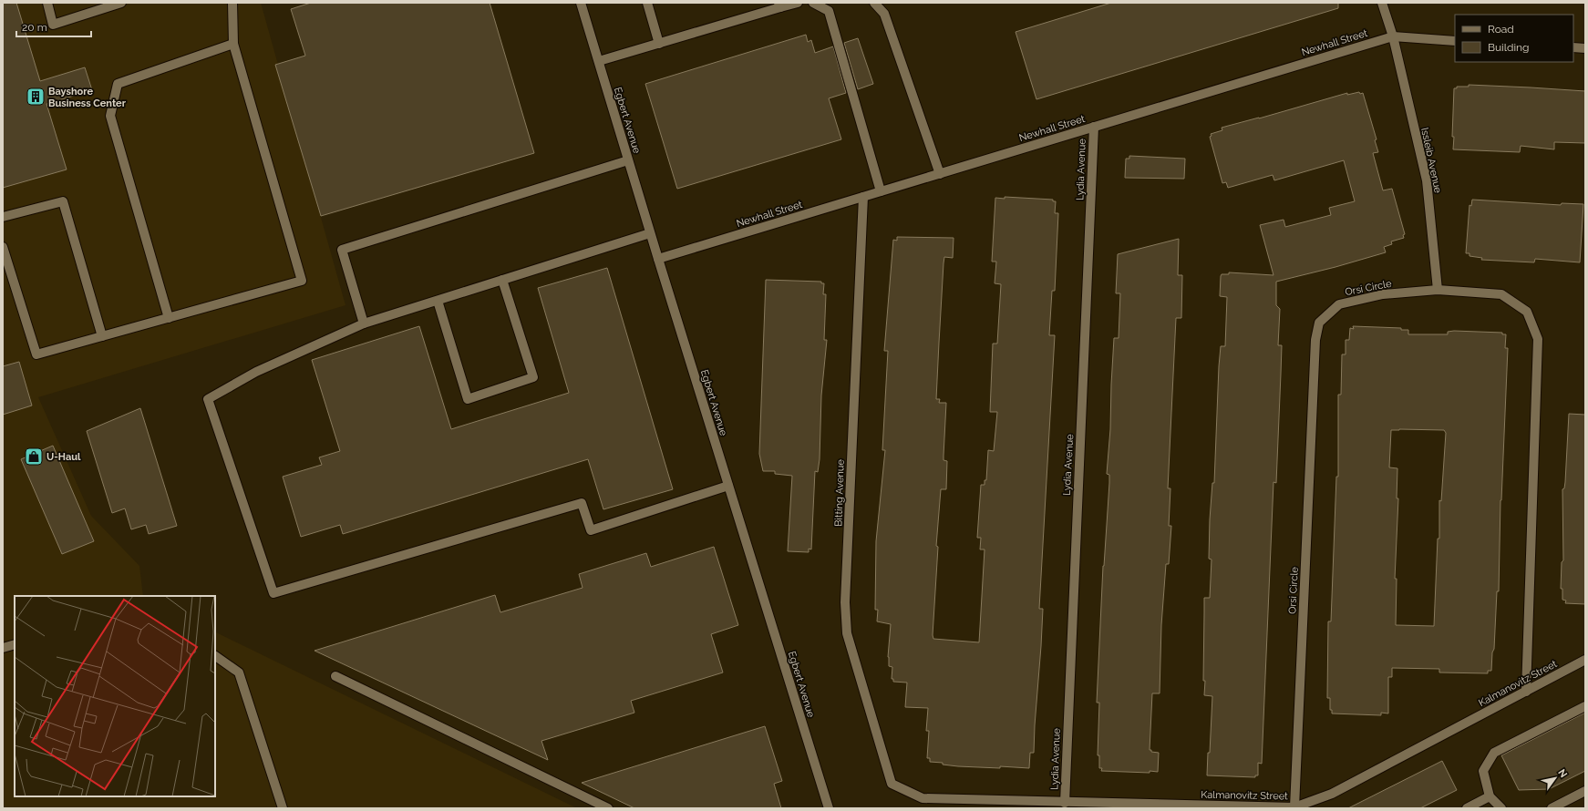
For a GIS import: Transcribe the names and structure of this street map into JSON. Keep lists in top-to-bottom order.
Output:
{
  "streets": {
    "street": [
      "Newhall Street",
      "Egbert Avenue",
      "Issleib Avenue",
      "Lydia Avenue",
      "Orsi Circle",
      "Bitting Avenue",
      "Kalmanovitz Street"
    ]
  },
  "crossings": [
    ["Newhall Street", "Egbert Avenue"],
    ["Newhall Street", "Issleib Avenue"],
    ["Newhall Street", "Lydia Avenue"],
    ["Newhall Street", "Bitting Avenue"],
    ["Issleib Avenue", "Orsi Circle"],
    ["Lydia Avenue", "Kalmanovitz Street"],
    ["Orsi Circle", "Kalmanovitz Street"],
    ["Bitting Avenue", "Kalmanovitz Street"]
  ],
  "places": {
    "building": ["Bayshore Business Center"],
    "shop": ["U-Haul"]
  },
  "legend": ["Road", "Building"],
  "scale_bar": "20 m",
  "north": "top right"
}
